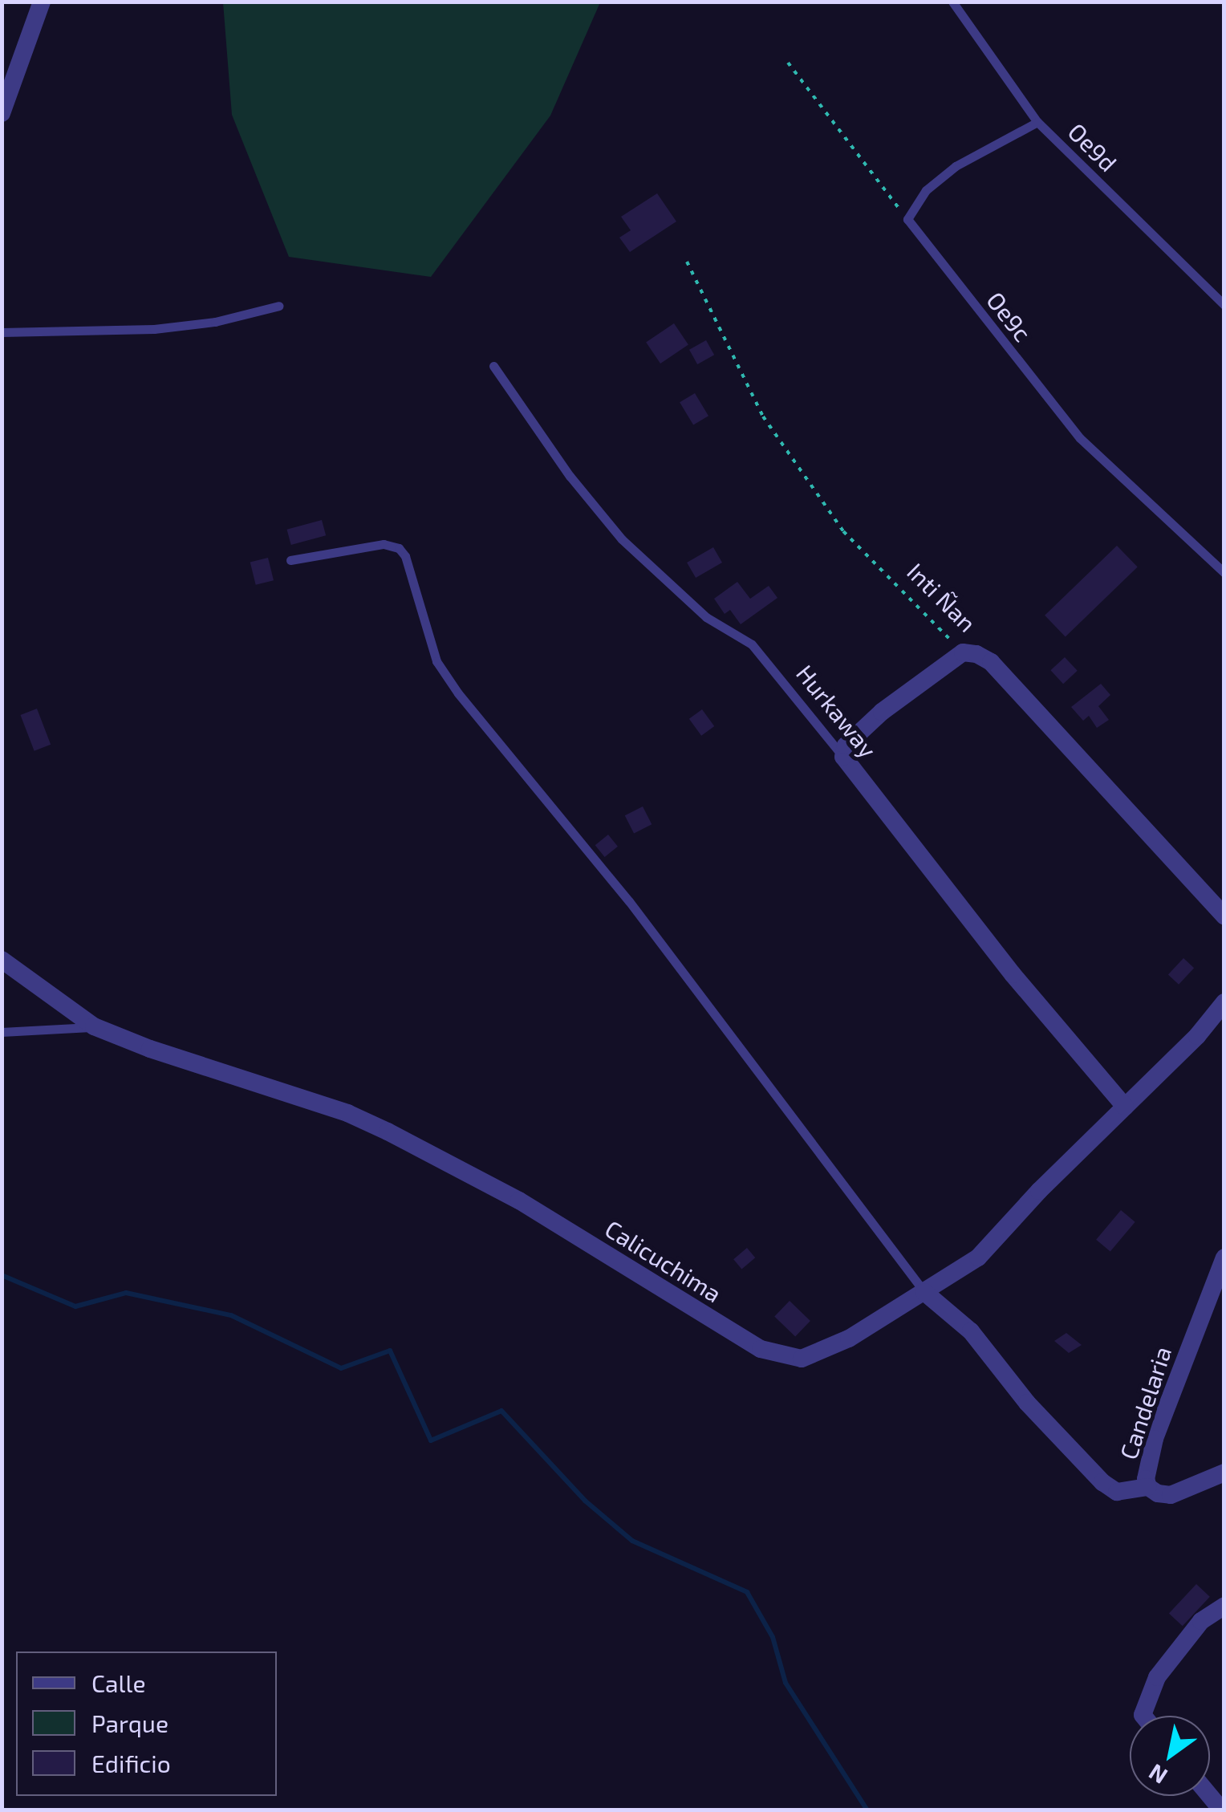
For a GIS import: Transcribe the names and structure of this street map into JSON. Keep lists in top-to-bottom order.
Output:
{
  "streets": {
    "street": [
      "Inti Ñan",
      "Hurkaway",
      "Calicuchima",
      "Candelaria"
    ],
    "lane": ["Oe9d", "Oe9c"]
  },
  "crossings": [
    ["Hurkaway", "Calicuchima"]
  ],
  "legend": ["Calle", "Parque", "Edificio"],
  "north": "bottom left"
}
